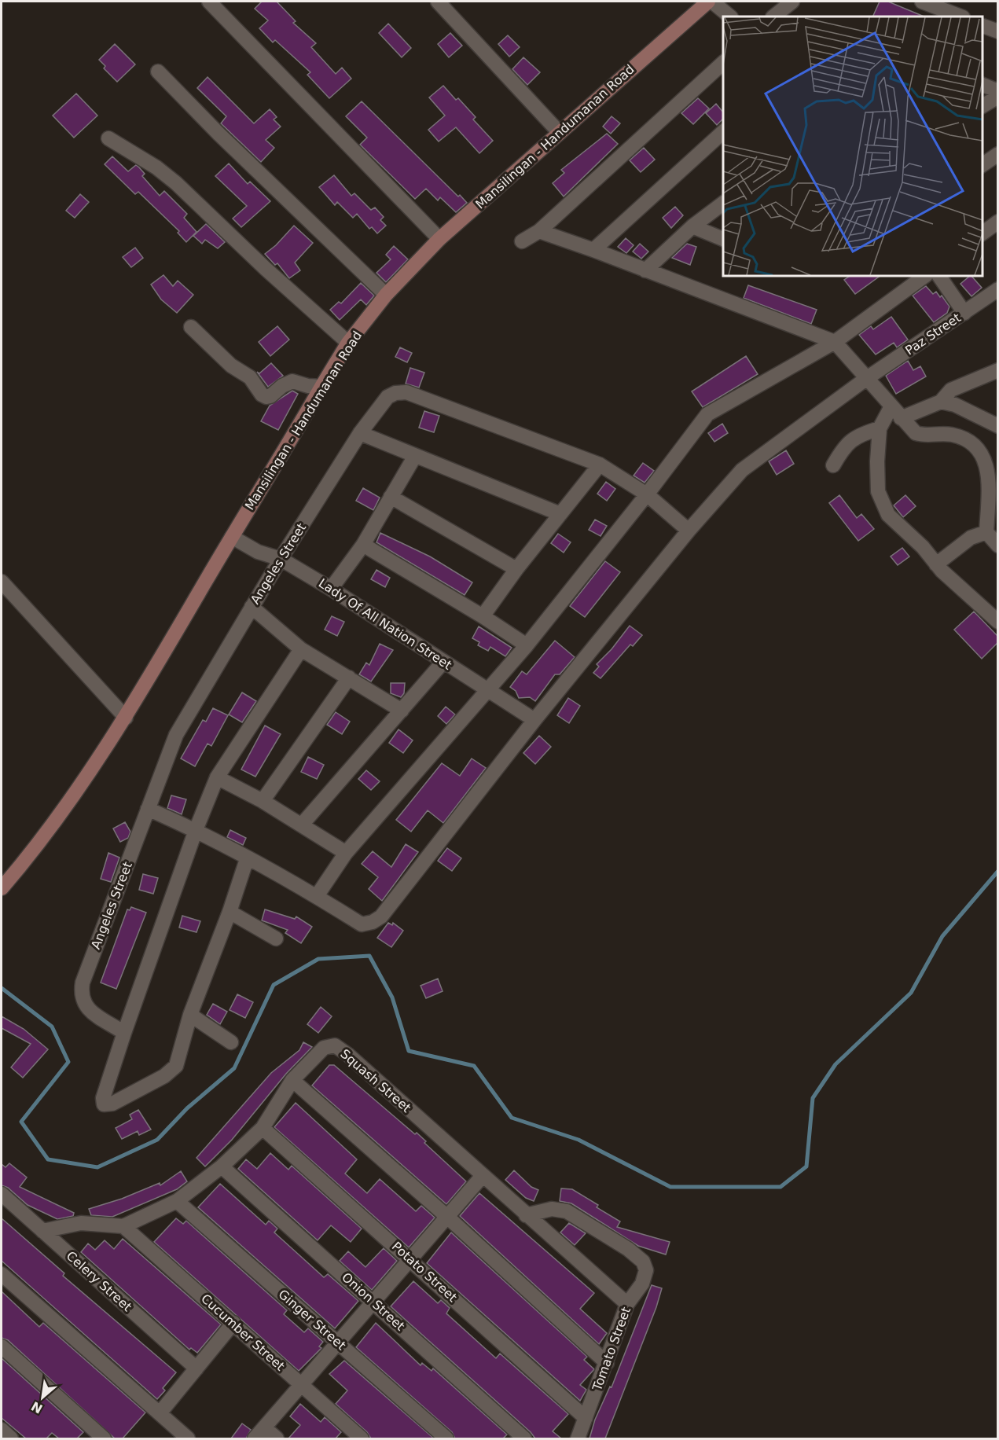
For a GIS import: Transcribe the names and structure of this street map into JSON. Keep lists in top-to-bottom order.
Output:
{
  "streets": {
    "street": [
      "Mansilingan - Handumanan Road",
      "Paz Street",
      "Angeles Street",
      "Lady Of All Nation Street",
      "Squash Street",
      "Potato Street",
      "Celery Street",
      "Onion Street",
      "Ginger Street",
      "Cucumber Street",
      "Tomato Street"
    ]
  },
  "crossings": [
    ["Mansilingan - Handumanan Road", "Lady Of All Nation Street"],
    ["Paz Street", "Angeles Street"],
    ["Paz Street", "Lady Of All Nation Street"],
    ["Angeles Street", "Lady Of All Nation Street"],
    ["Squash Street", "Potato Street"],
    ["Squash Street", "Celery Street"],
    ["Squash Street", "Onion Street"],
    ["Squash Street", "Ginger Street"],
    ["Squash Street", "Cucumber Street"],
    ["Squash Street", "Tomato Street"],
    ["Potato Street", "Tomato Street"]
  ],
  "north": "bottom left"
}
